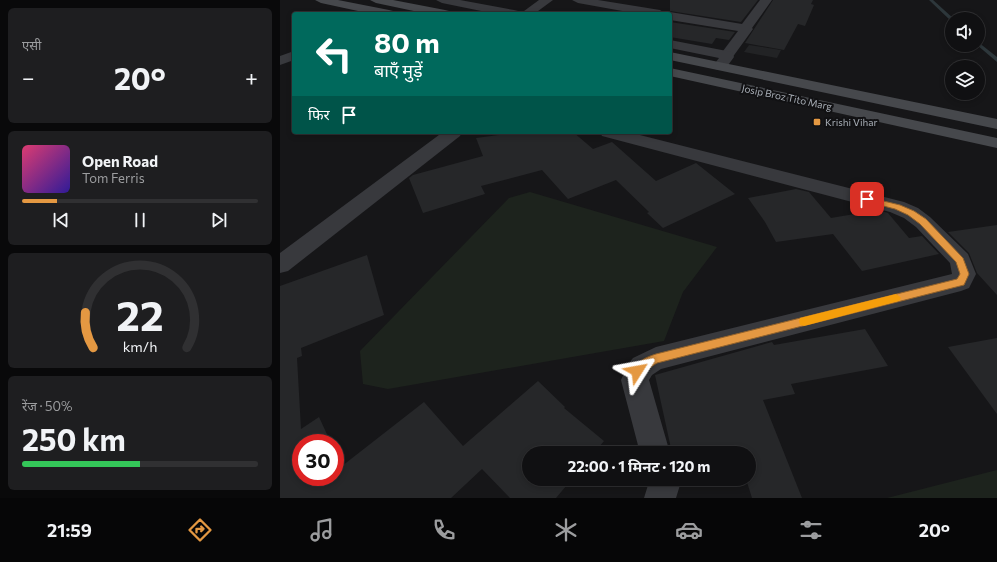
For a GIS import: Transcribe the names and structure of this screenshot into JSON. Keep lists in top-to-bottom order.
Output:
{
  "streets": {
    "main road": ["Josip Broz Tito Marg"]
  },
  "places": {
    "transit": ["Krishi Vihar"]
  },
  "page": {
    "tile": [
      "एसी",
      ["रेंज · 50%", "250 km"]
    ],
    "turn": ["80 m", "बाएँ मुड़ें"],
    "heat": ["−", "20°", "+"],
    "then": "फिर",
    "song": ["Open Road", "Tom Ferris"],
    "limit": "30",
    "trip": "22:00 · 1 मिनट · 120 m",
    "tabs": ["21:59", "20°"],
    "gauge": ["22", "km/h"]
  }
}
